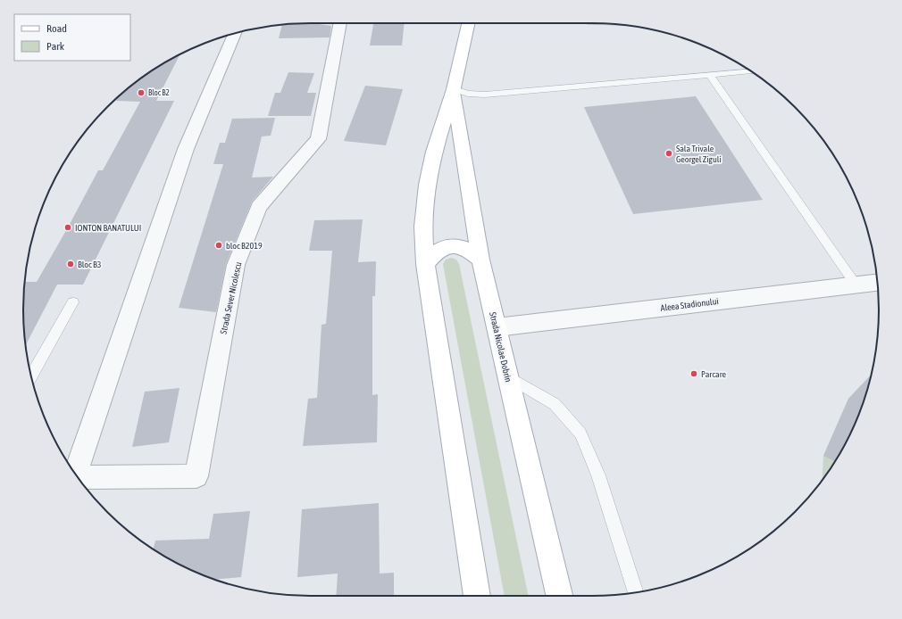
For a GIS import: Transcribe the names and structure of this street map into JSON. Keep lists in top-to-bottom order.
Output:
{
  "streets": {
    "main road": ["Strada Nicolae Dobrin"],
    "street": ["Strada Sever Nicolescu", "Aleea Stadionului"]
  },
  "crossings": [
    ["Aleea Stadionului", "Strada Nicolae Dobrin"]
  ],
  "places": [
    "Bloc B2",
    "Sala Trivale Georgel Ziguli",
    "IONTON BANATULUI",
    "bloc B2019",
    "Bloc B3",
    "Parcare"
  ],
  "legend": ["Road", "Park"]
}
